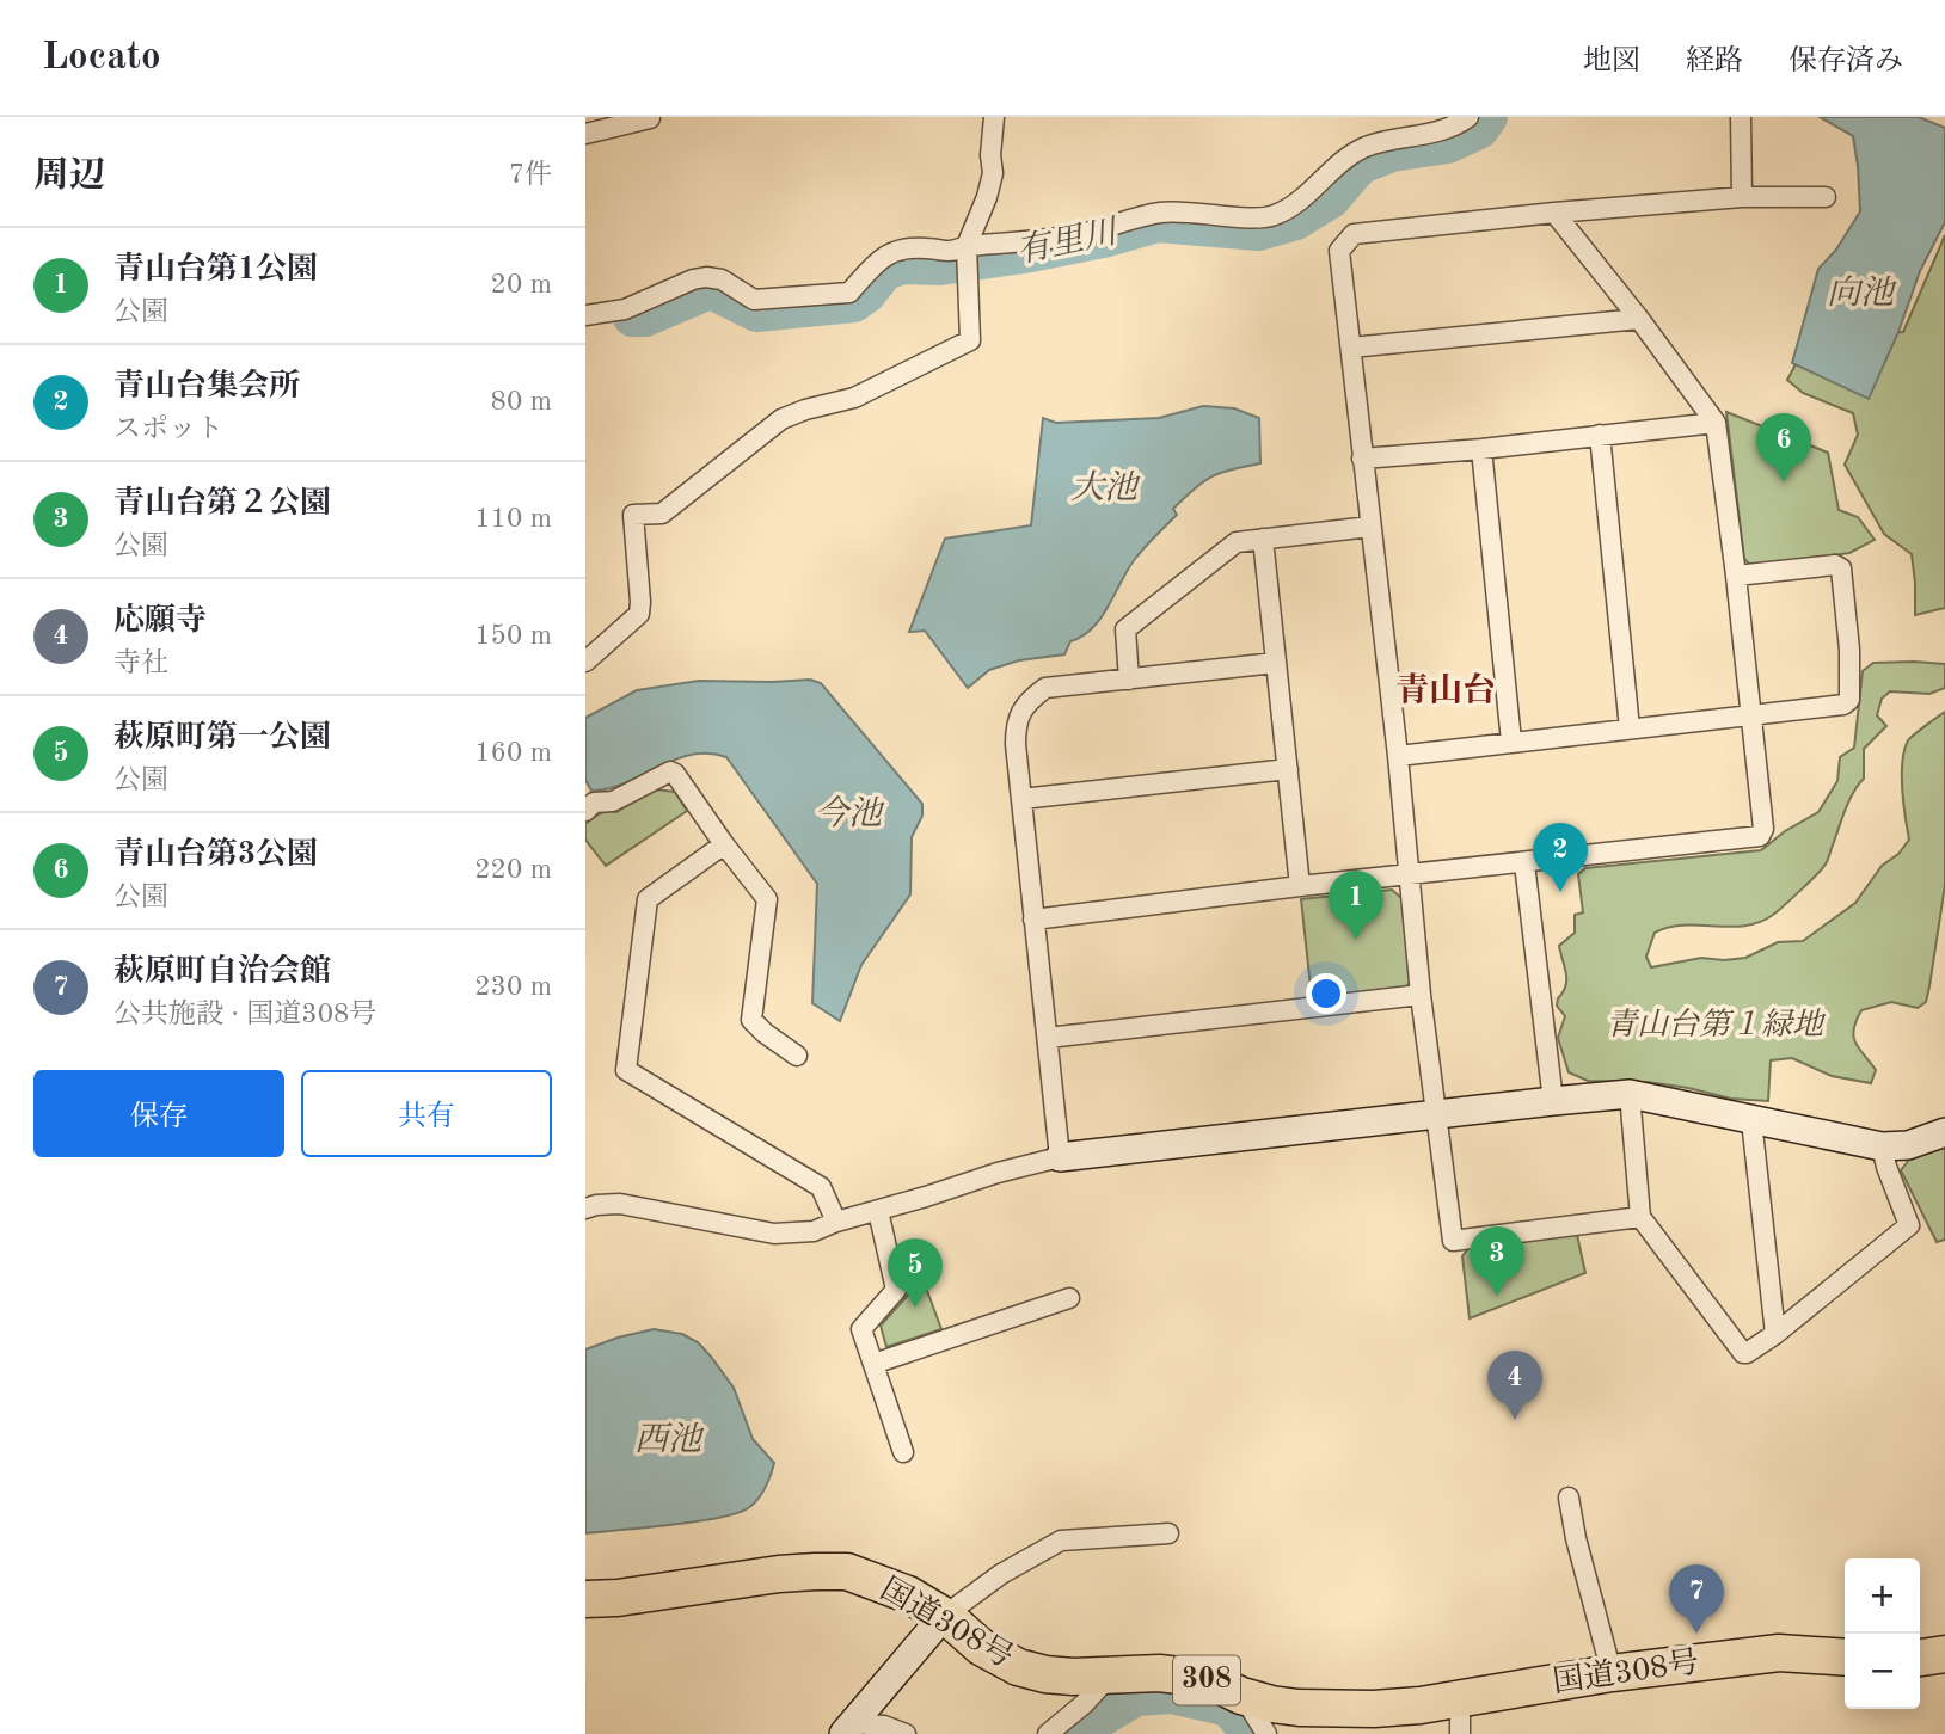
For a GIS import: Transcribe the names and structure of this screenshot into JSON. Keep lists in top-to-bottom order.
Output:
{
  "streets": {
    "highway": ["国道308号", "308"]
  },
  "districts": ["青山台"],
  "water": [
    "有里川",
    "向池",
    "大池",
    "今池",
    "西池"
  ],
  "parks": ["青山台第１緑地"],
  "page": {
    "header": "Locato",
    "nav": ["地図", "経路", "保存済み"],
    "heading": ["周辺", "7件"],
    "list": [
      {
        "mark": "1",
        "name": "青山台第1公園",
        "note": "公園",
        "value": "20 m"
      },
      {
        "mark": "2",
        "name": "青山台集会所",
        "note": "スポット",
        "value": "80 m"
      },
      {
        "mark": "3",
        "name": "青山台第２公園",
        "note": "公園",
        "value": "110 m"
      },
      {
        "mark": "4",
        "name": "応願寺",
        "note": "寺社",
        "value": "150 m"
      },
      {
        "mark": "5",
        "name": "萩原町第一公園",
        "note": "公園",
        "value": "160 m"
      },
      {
        "mark": "6",
        "name": "青山台第3公園",
        "note": "公園",
        "value": "220 m"
      },
      {
        "mark": "7",
        "name": "萩原町自治会館",
        "note": "公共施設 · 国道308号",
        "value": "230 m"
      }
    ],
    "pins": [
      "6",
      "2",
      "1",
      "3",
      "5",
      "4",
      "7"
    ],
    "buttons": ["保存", "共有"],
    "map_buttons": ["+", "−"]
  }
}
